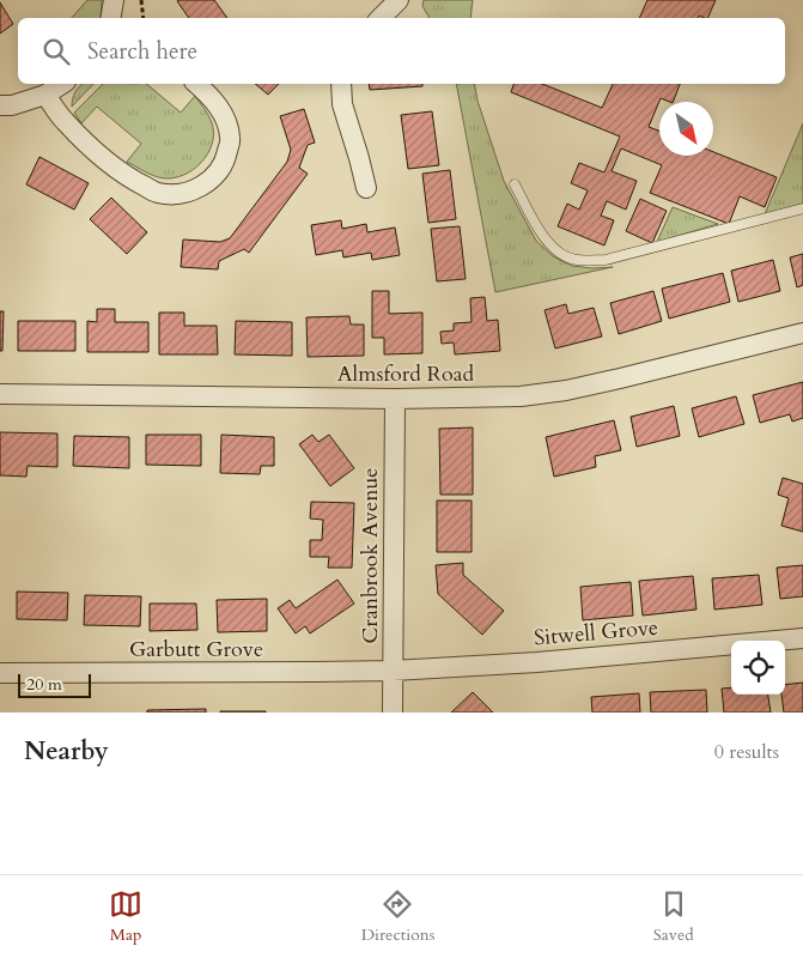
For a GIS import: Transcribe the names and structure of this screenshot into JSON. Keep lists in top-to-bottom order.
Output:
{
  "streets": {
    "street": [
      "Almsford Road",
      "Cranbrook Avenue",
      "Sitwell Grove",
      "Garbutt Grove"
    ]
  },
  "crossings": [
    ["Almsford Road", "Cranbrook Avenue"],
    ["Cranbrook Avenue", "Sitwell Grove"],
    ["Cranbrook Avenue", "Garbutt Grove"],
    ["Sitwell Grove", "Garbutt Grove"]
  ],
  "scale_bar": "20 m",
  "north": "bottom right",
  "page": {
    "search": "Search here",
    "scale": "20 m",
    "heading": ["Nearby", "0 results"],
    "nav": ["Map", "Directions", "Saved"]
  }
}
